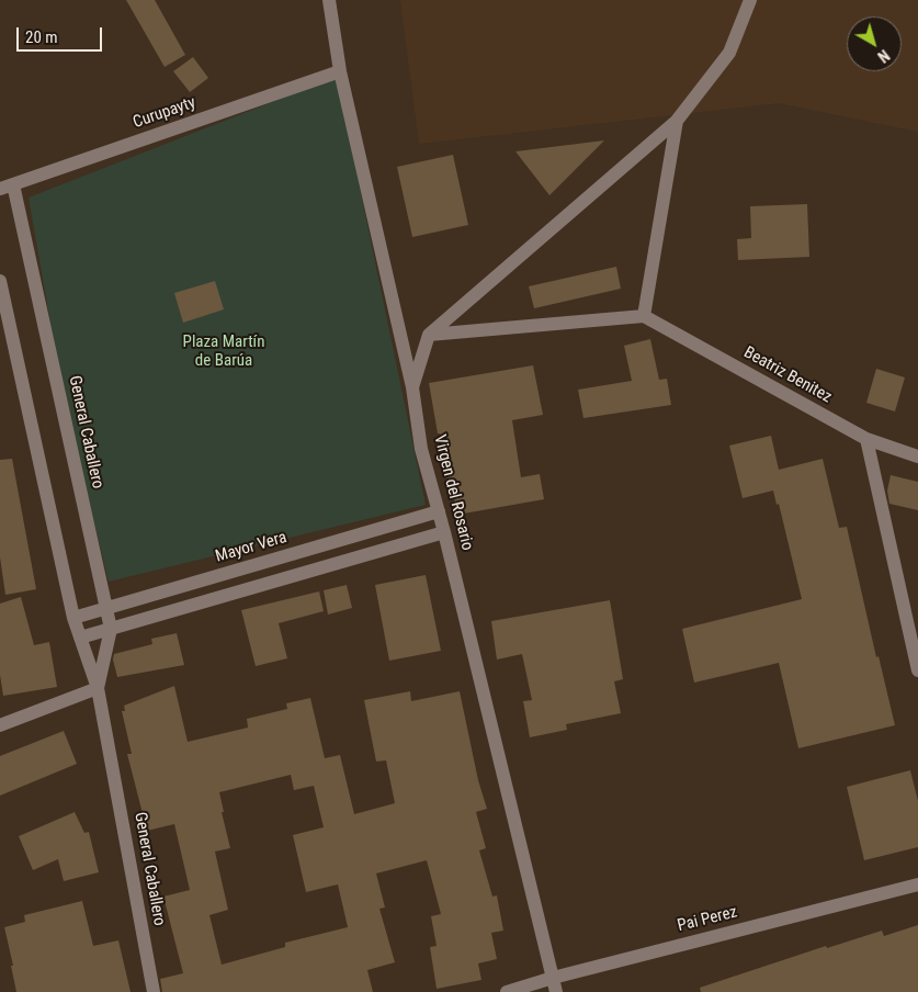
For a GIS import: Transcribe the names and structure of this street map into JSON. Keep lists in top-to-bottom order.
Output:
{
  "streets": {
    "street": [
      "Curupayty",
      "Beatriz Benitez",
      "General Caballero",
      "Virgen del Rosario",
      "Mayor Vera",
      "Pai Perez"
    ]
  },
  "crossings": [
    ["Curupayty", "General Caballero"],
    ["Curupayty", "Virgen del Rosario"],
    ["General Caballero", "Mayor Vera"],
    ["Virgen del Rosario", "Mayor Vera"],
    ["Virgen del Rosario", "Pai Perez"]
  ],
  "parks": ["Plaza Martín de Barúa"],
  "scale_bar": "20 m",
  "north": "bottom right"
}
